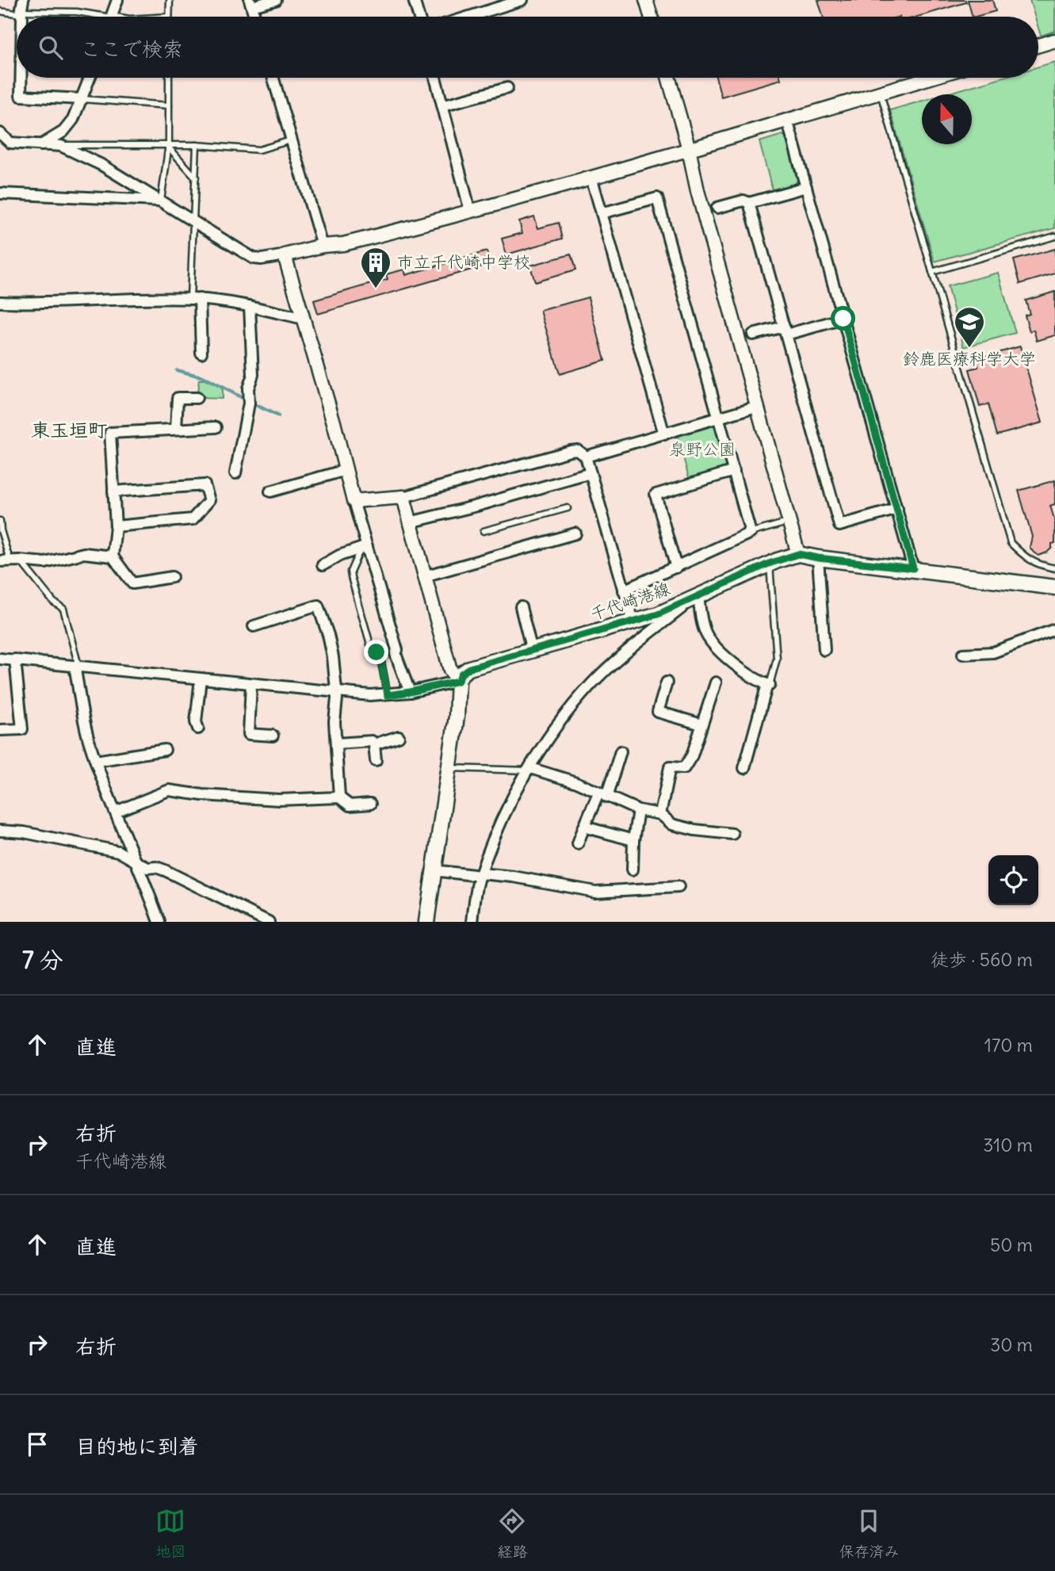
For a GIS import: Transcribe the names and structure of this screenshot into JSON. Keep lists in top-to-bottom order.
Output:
{
  "streets": {
    "main road": ["千代崎港線"]
  },
  "districts": ["東玉垣町"],
  "parks": ["泉野公園"],
  "places": {
    "building": ["市立千代崎中学校"],
    "school or university": ["鈴鹿医療科学大学"]
  },
  "north": "top",
  "page": {
    "search": "ここで検索",
    "heading": ["7 分", "徒歩 · 560 m"],
    "list": [
      ["直進", "170 m"],
      ["右折", "千代崎港線", "310 m"],
      ["直進", "50 m"],
      ["右折", "30 m"],
      "目的地に到着"
    ],
    "nav": ["地図", "経路", "保存済み"]
  }
}
